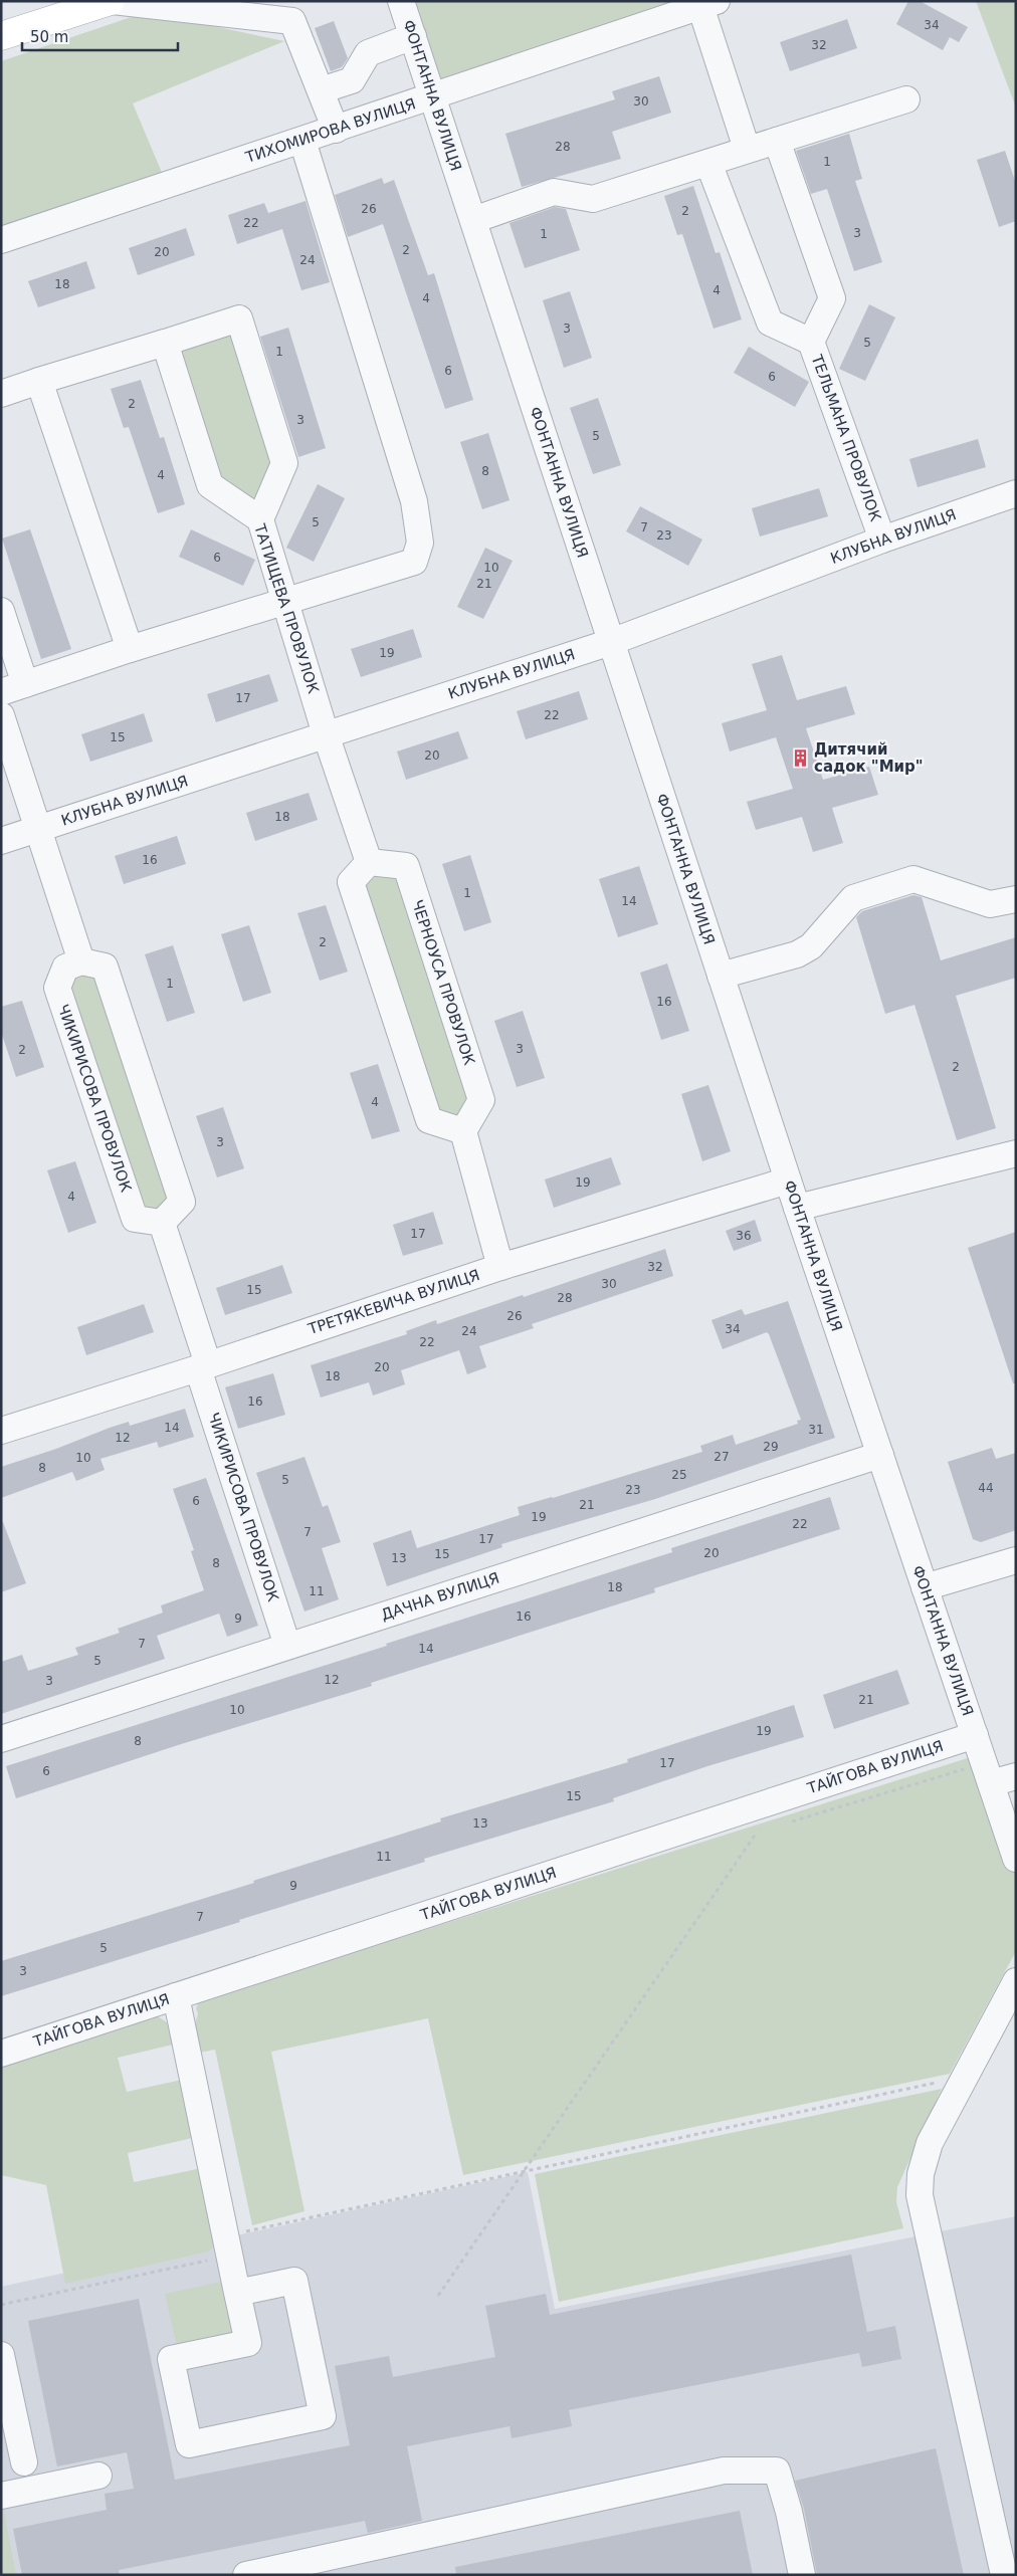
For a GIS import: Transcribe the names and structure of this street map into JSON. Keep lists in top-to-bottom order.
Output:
{
  "streets": {
    "street": [
      "ФОНТАННА ВУЛИЦЯ",
      "ТИХОМИРОВА ВУЛИЦЯ",
      "ТЕЛЬМАНА ПРОВУЛОК",
      "КЛУБНА ВУЛИЦЯ",
      "ТАТИЩЕВА ПРОВУЛОК",
      "ЧЕРНОУСА ПРОВУЛОК",
      "ЧИКИРИСОВА ПРОВУЛОК",
      "ТРЕТЯКЕВИЧА ВУЛИЦЯ",
      "ДАЧНА ВУЛИЦЯ",
      "ТАЙГОВА ВУЛИЦЯ"
    ]
  },
  "crossings": [
    ["ФОНТАННА ВУЛИЦЯ", "ТИХОМИРОВА ВУЛИЦЯ"],
    ["ФОНТАННА ВУЛИЦЯ", "КЛУБНА ВУЛИЦЯ"],
    ["ФОНТАННА ВУЛИЦЯ", "ТРЕТЯКЕВИЧА ВУЛИЦЯ"],
    ["ФОНТАННА ВУЛИЦЯ", "ДАЧНА ВУЛИЦЯ"],
    ["ФОНТАННА ВУЛИЦЯ", "ТАЙГОВА ВУЛИЦЯ"],
    ["ТЕЛЬМАНА ПРОВУЛОК", "КЛУБНА ВУЛИЦЯ"],
    ["КЛУБНА ВУЛИЦЯ", "ТАТИЩЕВА ПРОВУЛОК"],
    ["ЧИКИРИСОВА ПРОВУЛОК", "ТРЕТЯКЕВИЧА ВУЛИЦЯ"],
    ["ЧИКИРИСОВА ПРОВУЛОК", "ДАЧНА ВУЛИЦЯ"]
  ],
  "places": {
    "building": ["Дитячий садок \"Мир\""]
  },
  "house_numbers": [
    "34",
    "32",
    "30",
    "28",
    "1",
    "26",
    "2",
    "22",
    "3",
    "1",
    "2",
    "20",
    "24",
    "18",
    "4",
    "4",
    "3",
    "5",
    "1",
    "6",
    "6",
    "2",
    "3",
    "5",
    "8",
    "4",
    "5",
    "7",
    "23",
    "6",
    "10",
    "21",
    "19",
    "17",
    "22",
    "15",
    "20",
    "18",
    "16",
    "1",
    "14",
    "2",
    "1",
    "16",
    "3",
    "2",
    "2",
    "4",
    "3",
    "19",
    "4",
    "17",
    "36",
    "32",
    "30",
    "15",
    "28",
    "26",
    "34",
    "24",
    "22",
    "20",
    "18",
    "16",
    "14",
    "31",
    "12",
    "29",
    "27",
    "10",
    "8",
    "25",
    "5",
    "44",
    "23",
    "6",
    "21",
    "19",
    "22",
    "7",
    "17",
    "20",
    "15",
    "13",
    "8",
    "18",
    "11",
    "16",
    "9",
    "7",
    "14",
    "5",
    "12",
    "3",
    "21",
    "10",
    "19",
    "8",
    "17",
    "6",
    "15",
    "13",
    "11",
    "9",
    "7",
    "5",
    "3"
  ],
  "scale_bar": "50 m"
}
